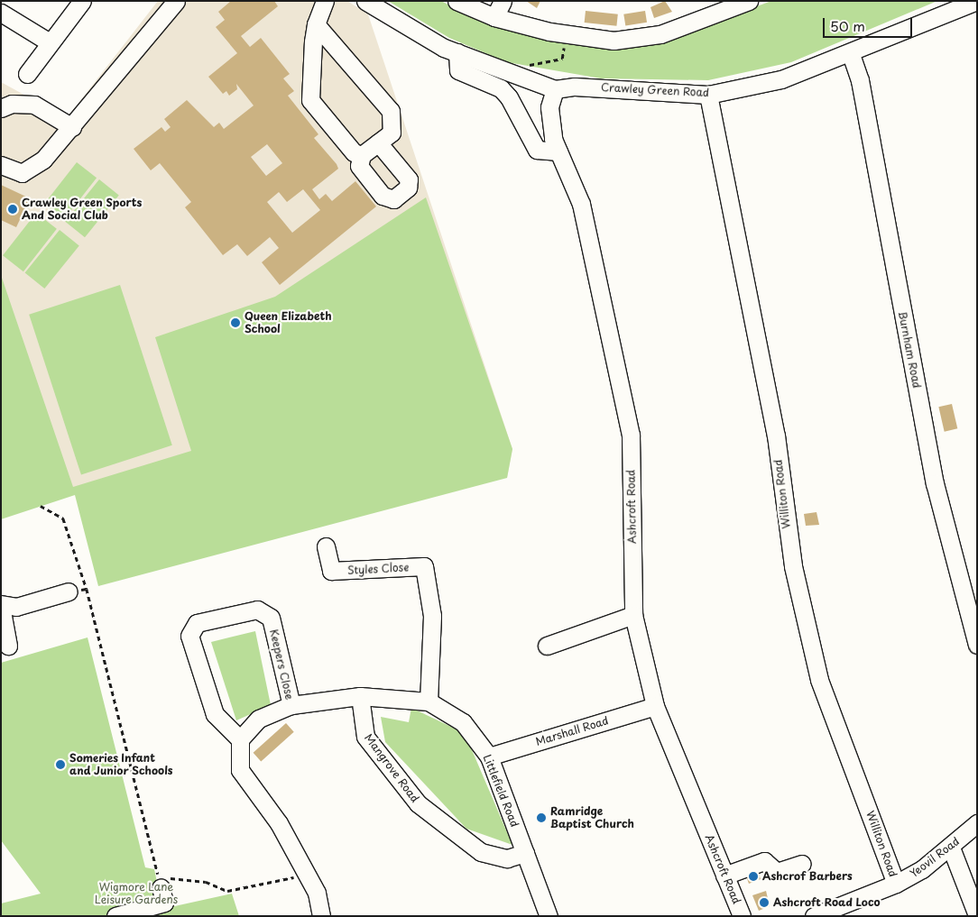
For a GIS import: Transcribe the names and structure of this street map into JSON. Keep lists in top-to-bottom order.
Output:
{
  "streets": {
    "street": [
      "Crawley Green Road",
      "Burnham Road",
      "Williton Road",
      "Ashcroft Road",
      "Styles Close",
      "Keepers Close",
      "Marshall Road",
      "Mangrove Road",
      "Littlefield Road",
      "Yeovil Road"
    ]
  },
  "crossings": [
    ["Crawley Green Road", "Burnham Road"],
    ["Crawley Green Road", "Williton Road"],
    ["Crawley Green Road", "Ashcroft Road"],
    ["Williton Road", "Yeovil Road"],
    ["Ashcroft Road", "Marshall Road"],
    ["Styles Close", "Littlefield Road"],
    ["Marshall Road", "Littlefield Road"],
    ["Mangrove Road", "Littlefield Road"]
  ],
  "parks": ["Wigmore Lane Leisure Gardens"],
  "places": [
    "Crawley Green Sports And Social Club",
    "Queen Elizabeth School",
    "Someries Infant and Junior Schools",
    "Ramridge Baptist Church",
    "Ashcrof Barbers",
    "Ashcroft Road Loco"
  ],
  "scale_bar": "50 m"
}
